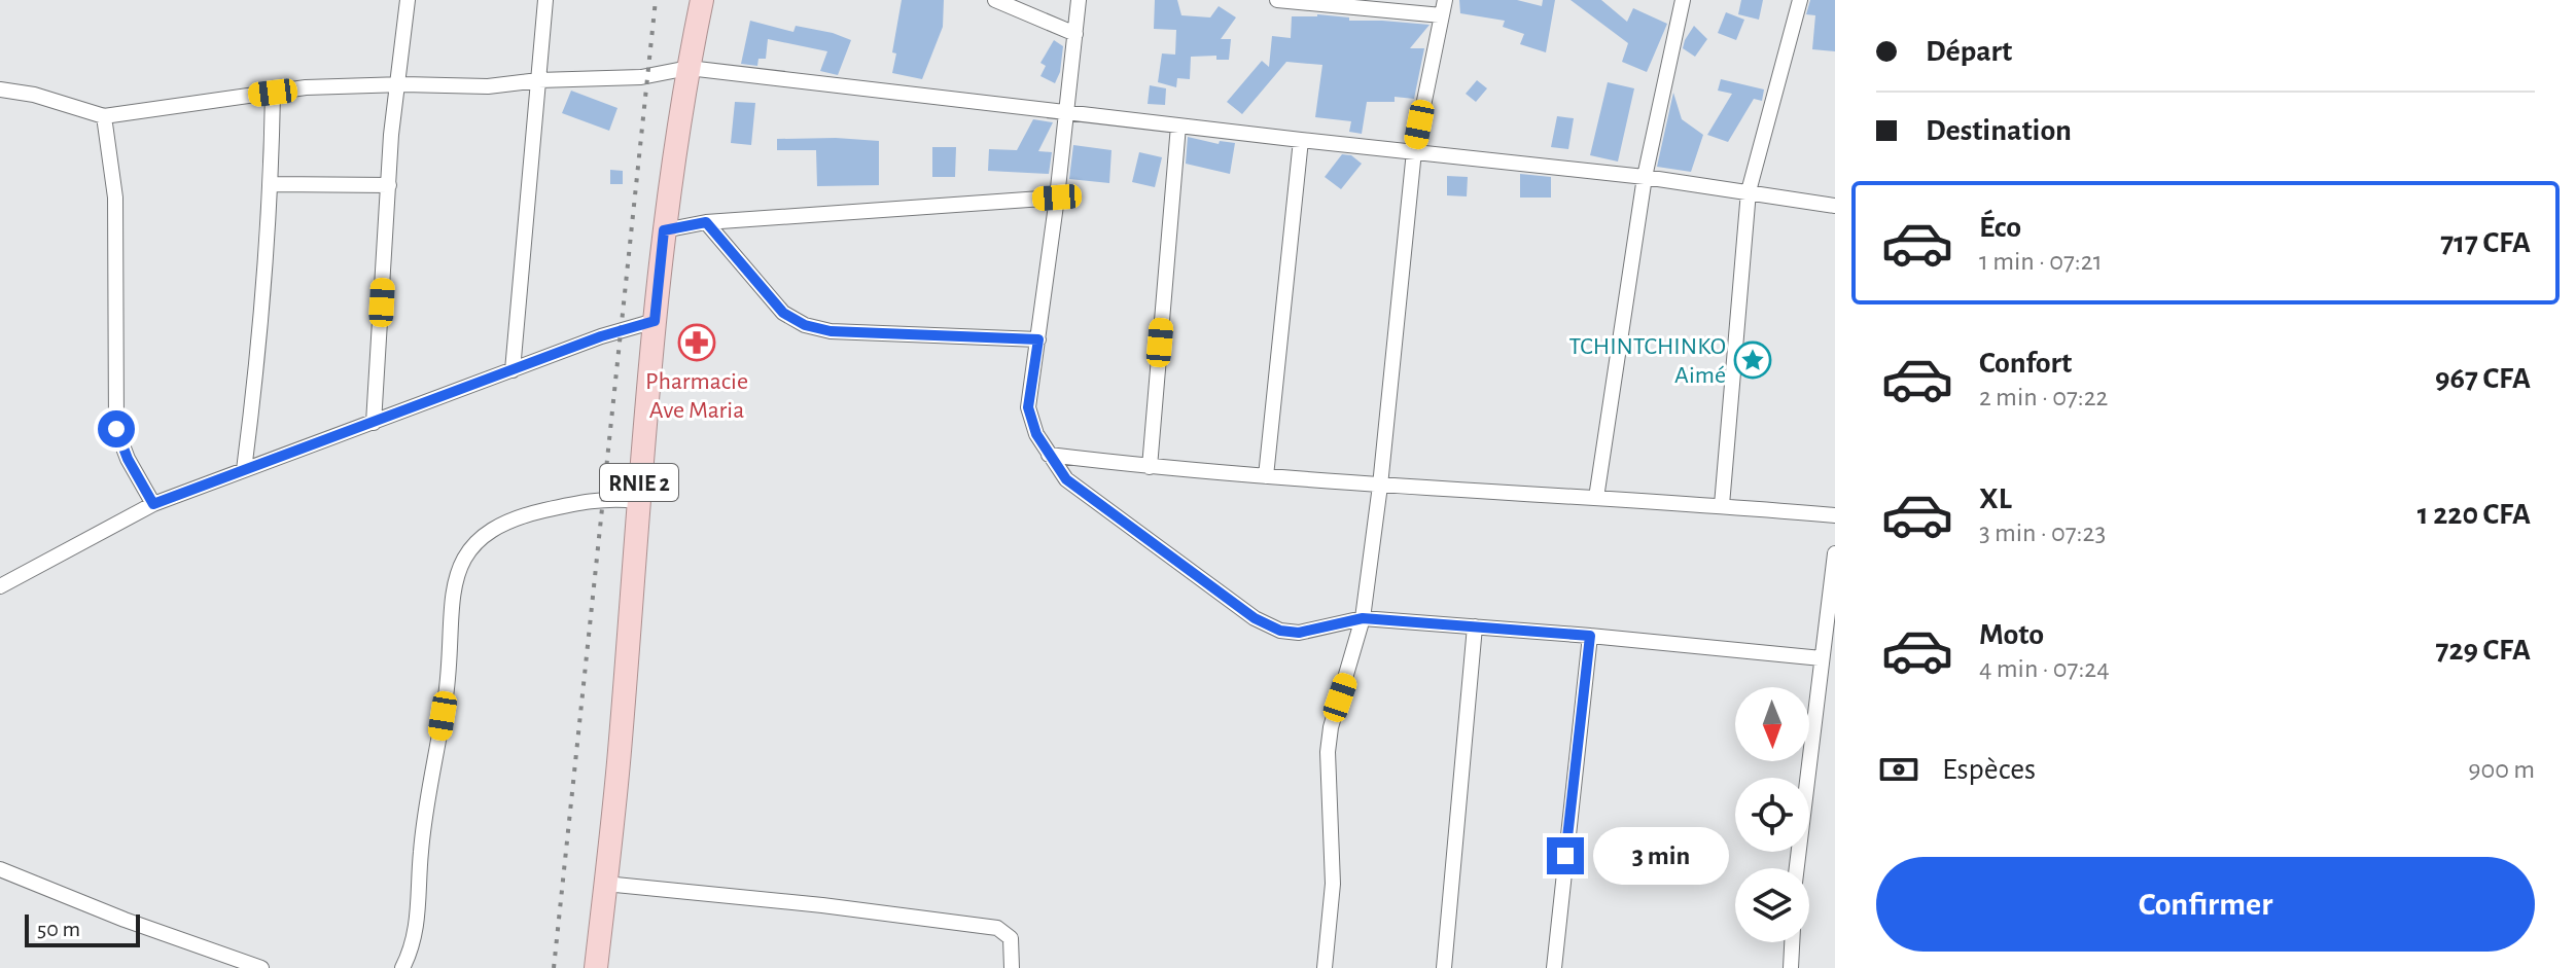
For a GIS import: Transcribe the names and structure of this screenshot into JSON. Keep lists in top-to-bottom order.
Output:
{
  "streets": {
    "highway": ["RNIE 2"]
  },
  "places": {
    "pharmacy": ["Pharmacie Ave Maria"],
    "place": ["TCHINTCHINKO Aimé"]
  },
  "scale_bar": "50 m",
  "north": "bottom",
  "page": {
    "banner": ["Départ", "Destination"],
    "list": [
      {
        "name": "Éco",
        "note": "1 min · 07:21",
        "value": "717 CFA"
      },
      {
        "name": "Confort",
        "note": "2 min · 07:22",
        "value": "967 CFA"
      },
      {
        "name": "XL",
        "note": "3 min · 07:23",
        "value": "1 220 CFA"
      },
      {
        "name": "Moto",
        "note": "4 min · 07:24",
        "value": "729 CFA"
      }
    ],
    "pay": ["Espèces", "900 m"],
    "bubble": "3 min",
    "buttons": "Confirmer",
    "scale": "50 m"
  }
}
